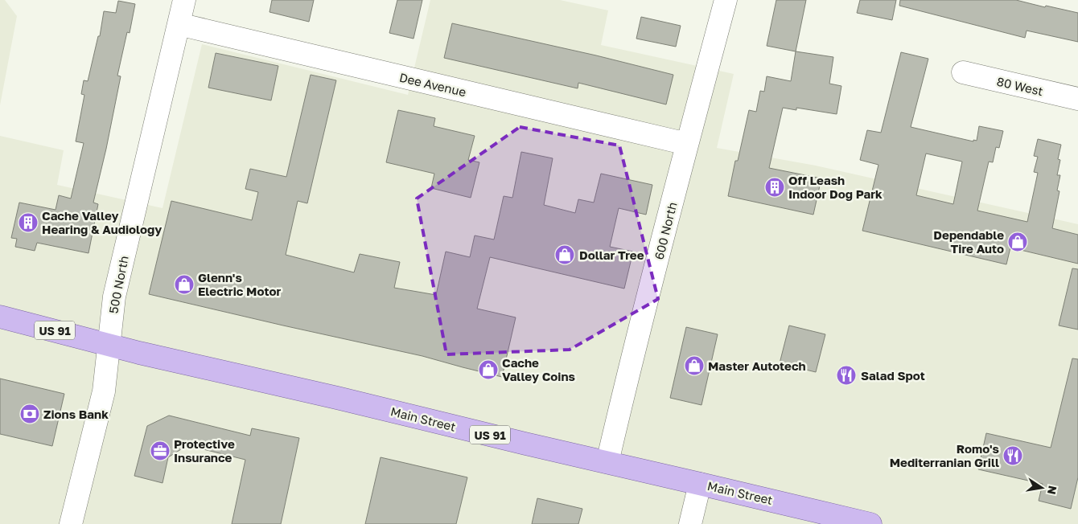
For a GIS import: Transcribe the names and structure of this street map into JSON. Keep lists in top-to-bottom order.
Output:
{
  "streets": {
    "main road": ["US 91", "Main Street"],
    "street": [
      "Dee Avenue",
      "80 West",
      "600 North",
      "500 North"
    ]
  },
  "crossings": [
    ["Dee Avenue", "600 North"],
    ["Dee Avenue", "500 North"],
    ["600 North", "Main Street"],
    ["500 North", "Main Street"]
  ],
  "places": {
    "building": ["Off Leash Indoor Dog Park", "Cache Valley Hearing & Audiology"],
    "shop": [
      "Dependable Tire Auto",
      "Dollar Tree",
      "Glenn's Electric Motor",
      "Master Autotech",
      "Cache Valley Coins"
    ],
    "restaurant": ["Salad Spot", "Romo's Mediterranian Grill"],
    "bank": ["Zions Bank"],
    "office": ["Protective Insurance"]
  },
  "north": "right"
}
